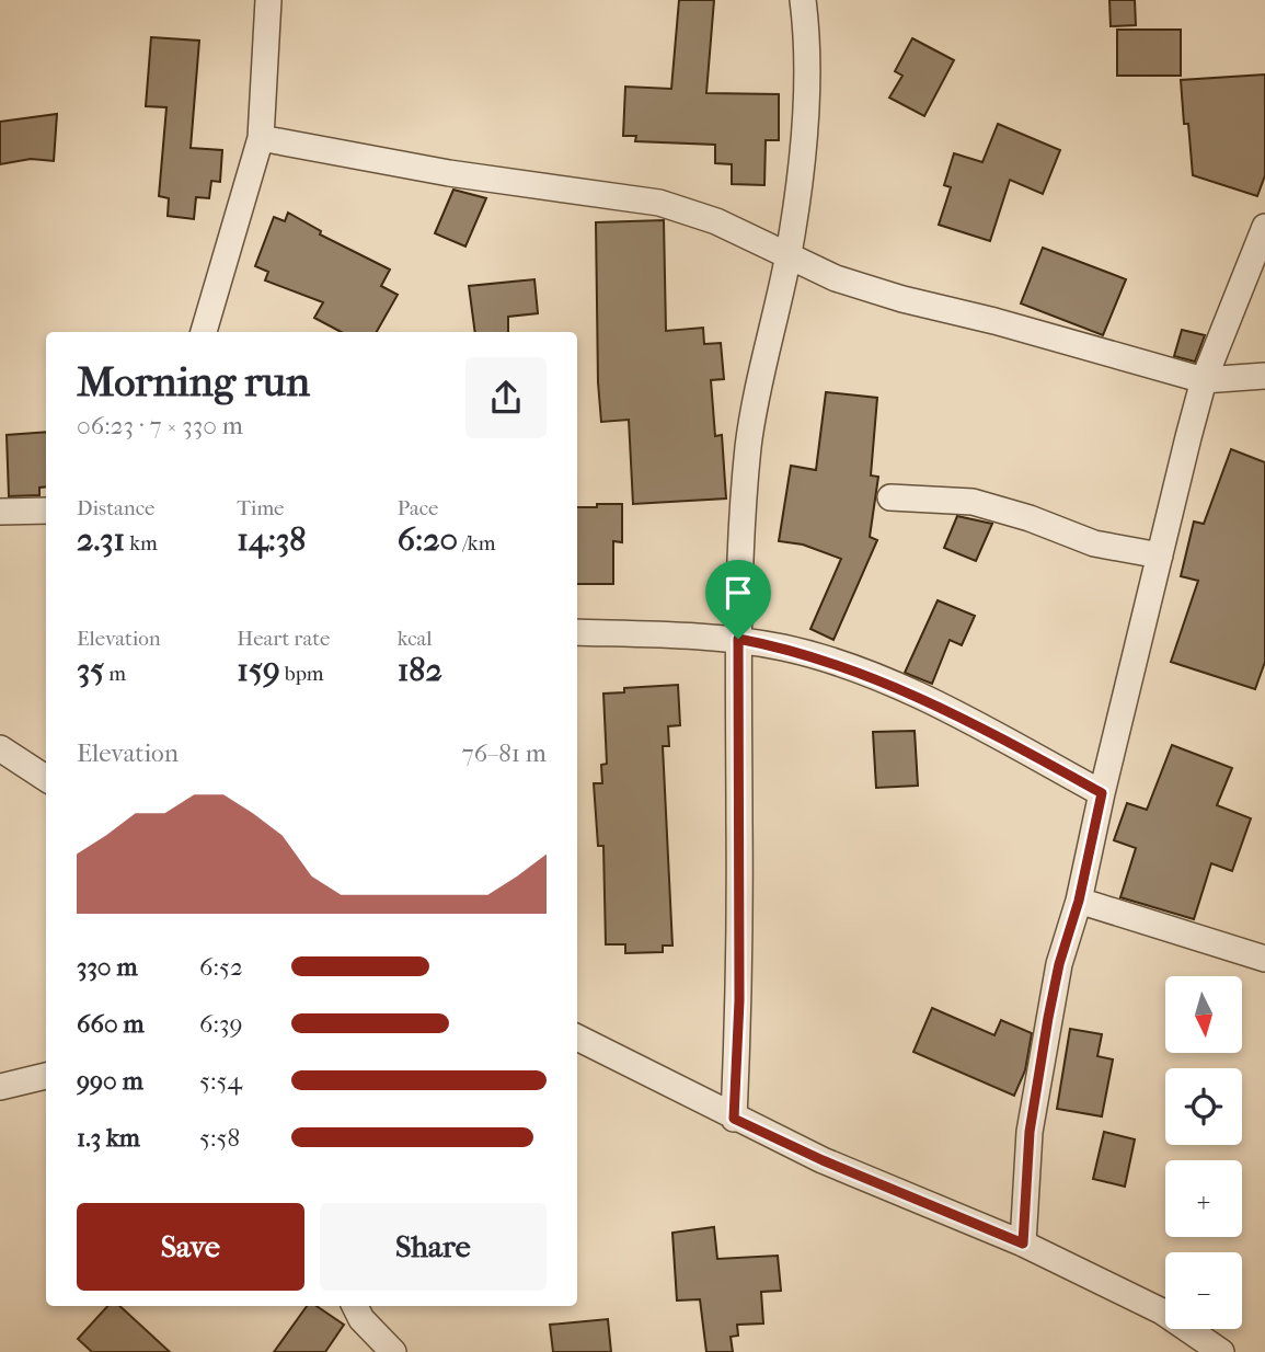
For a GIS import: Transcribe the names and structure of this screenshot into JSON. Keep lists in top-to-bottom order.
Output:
{
  "north": "bottom",
  "page": {
    "heading": ["Morning run", "06:23 · 7 × 330 m"],
    "stats": [
      ["Distance", "2.31 km"],
      ["Time", "14:38"],
      ["Pace", "6:20 /km"],
      ["Elevation", "35 m"],
      ["Heart rate", "159 bpm"],
      ["kcal", "182"]
    ],
    "chart": ["Elevation", "76–81 m"],
    "list": [
      {
        "name": "330 m",
        "note": "6:52"
      },
      {
        "name": "660 m",
        "note": "6:39"
      },
      {
        "name": "990 m",
        "note": "5:54"
      },
      {
        "name": "1.3 km",
        "note": "5:58"
      }
    ],
    "map_buttons": ["+", "−"],
    "buttons": ["Save", "Share"]
  }
}
